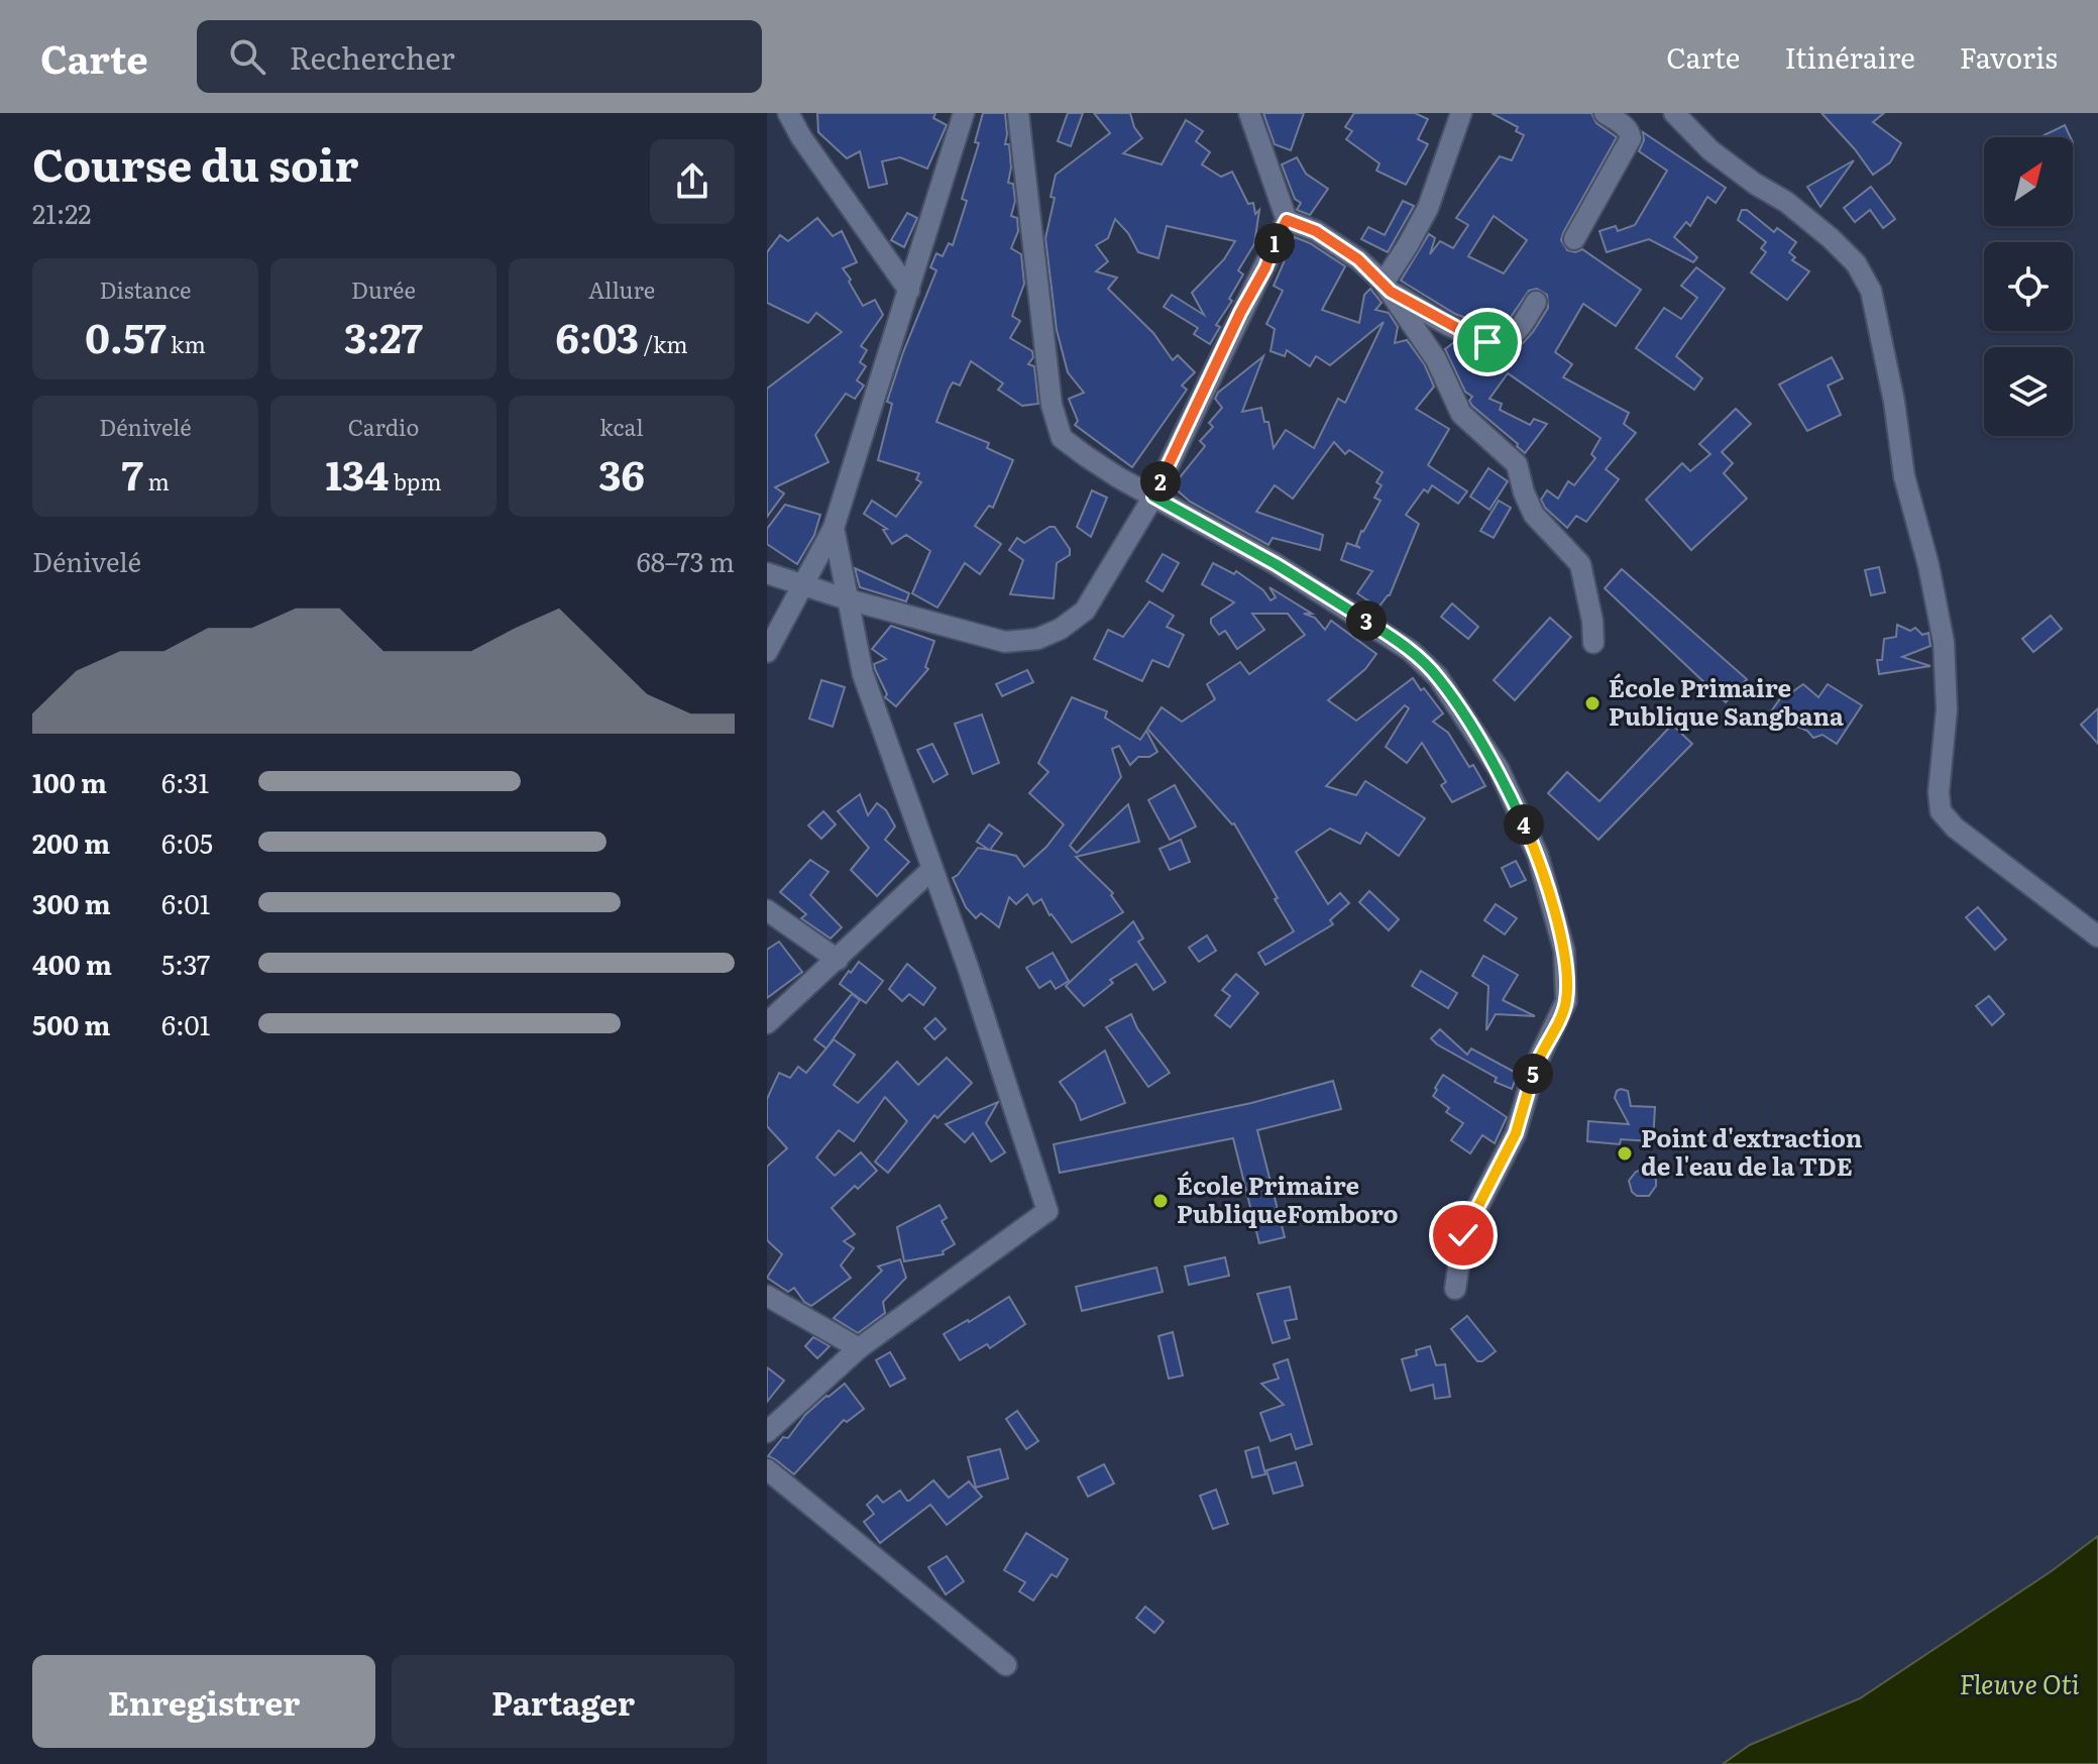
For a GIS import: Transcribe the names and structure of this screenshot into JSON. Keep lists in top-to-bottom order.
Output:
{
  "water": ["Fleuve Oti"],
  "places": ["École Primaire Publique Sangbana", "Point d'extraction de l'eau de la TDE", "École Primaire PubliqueFomboro"],
  "north": "top right",
  "page": {
    "header": "Carte",
    "search": "Rechercher",
    "nav": ["Carte", "Itinéraire", "Favoris"],
    "heading": ["Course du soir", "21:22"],
    "pins": [
      "1",
      "2",
      "3",
      "4",
      "5"
    ],
    "stats": [
      ["Distance", "0.57 km"],
      ["Durée", "3:27"],
      ["Allure", "6:03 /km"],
      ["Dénivelé", "7 m"],
      ["Cardio", "134 bpm"],
      ["kcal", "36"]
    ],
    "chart": ["Dénivelé", "68–73 m"],
    "list": [
      {
        "name": "100 m",
        "note": "6:31"
      },
      {
        "name": "200 m",
        "note": "6:05"
      },
      {
        "name": "300 m",
        "note": "6:01"
      },
      {
        "name": "400 m",
        "note": "5:37"
      },
      {
        "name": "500 m",
        "note": "6:01"
      }
    ],
    "buttons": ["Enregistrer", "Partager"]
  }
}
